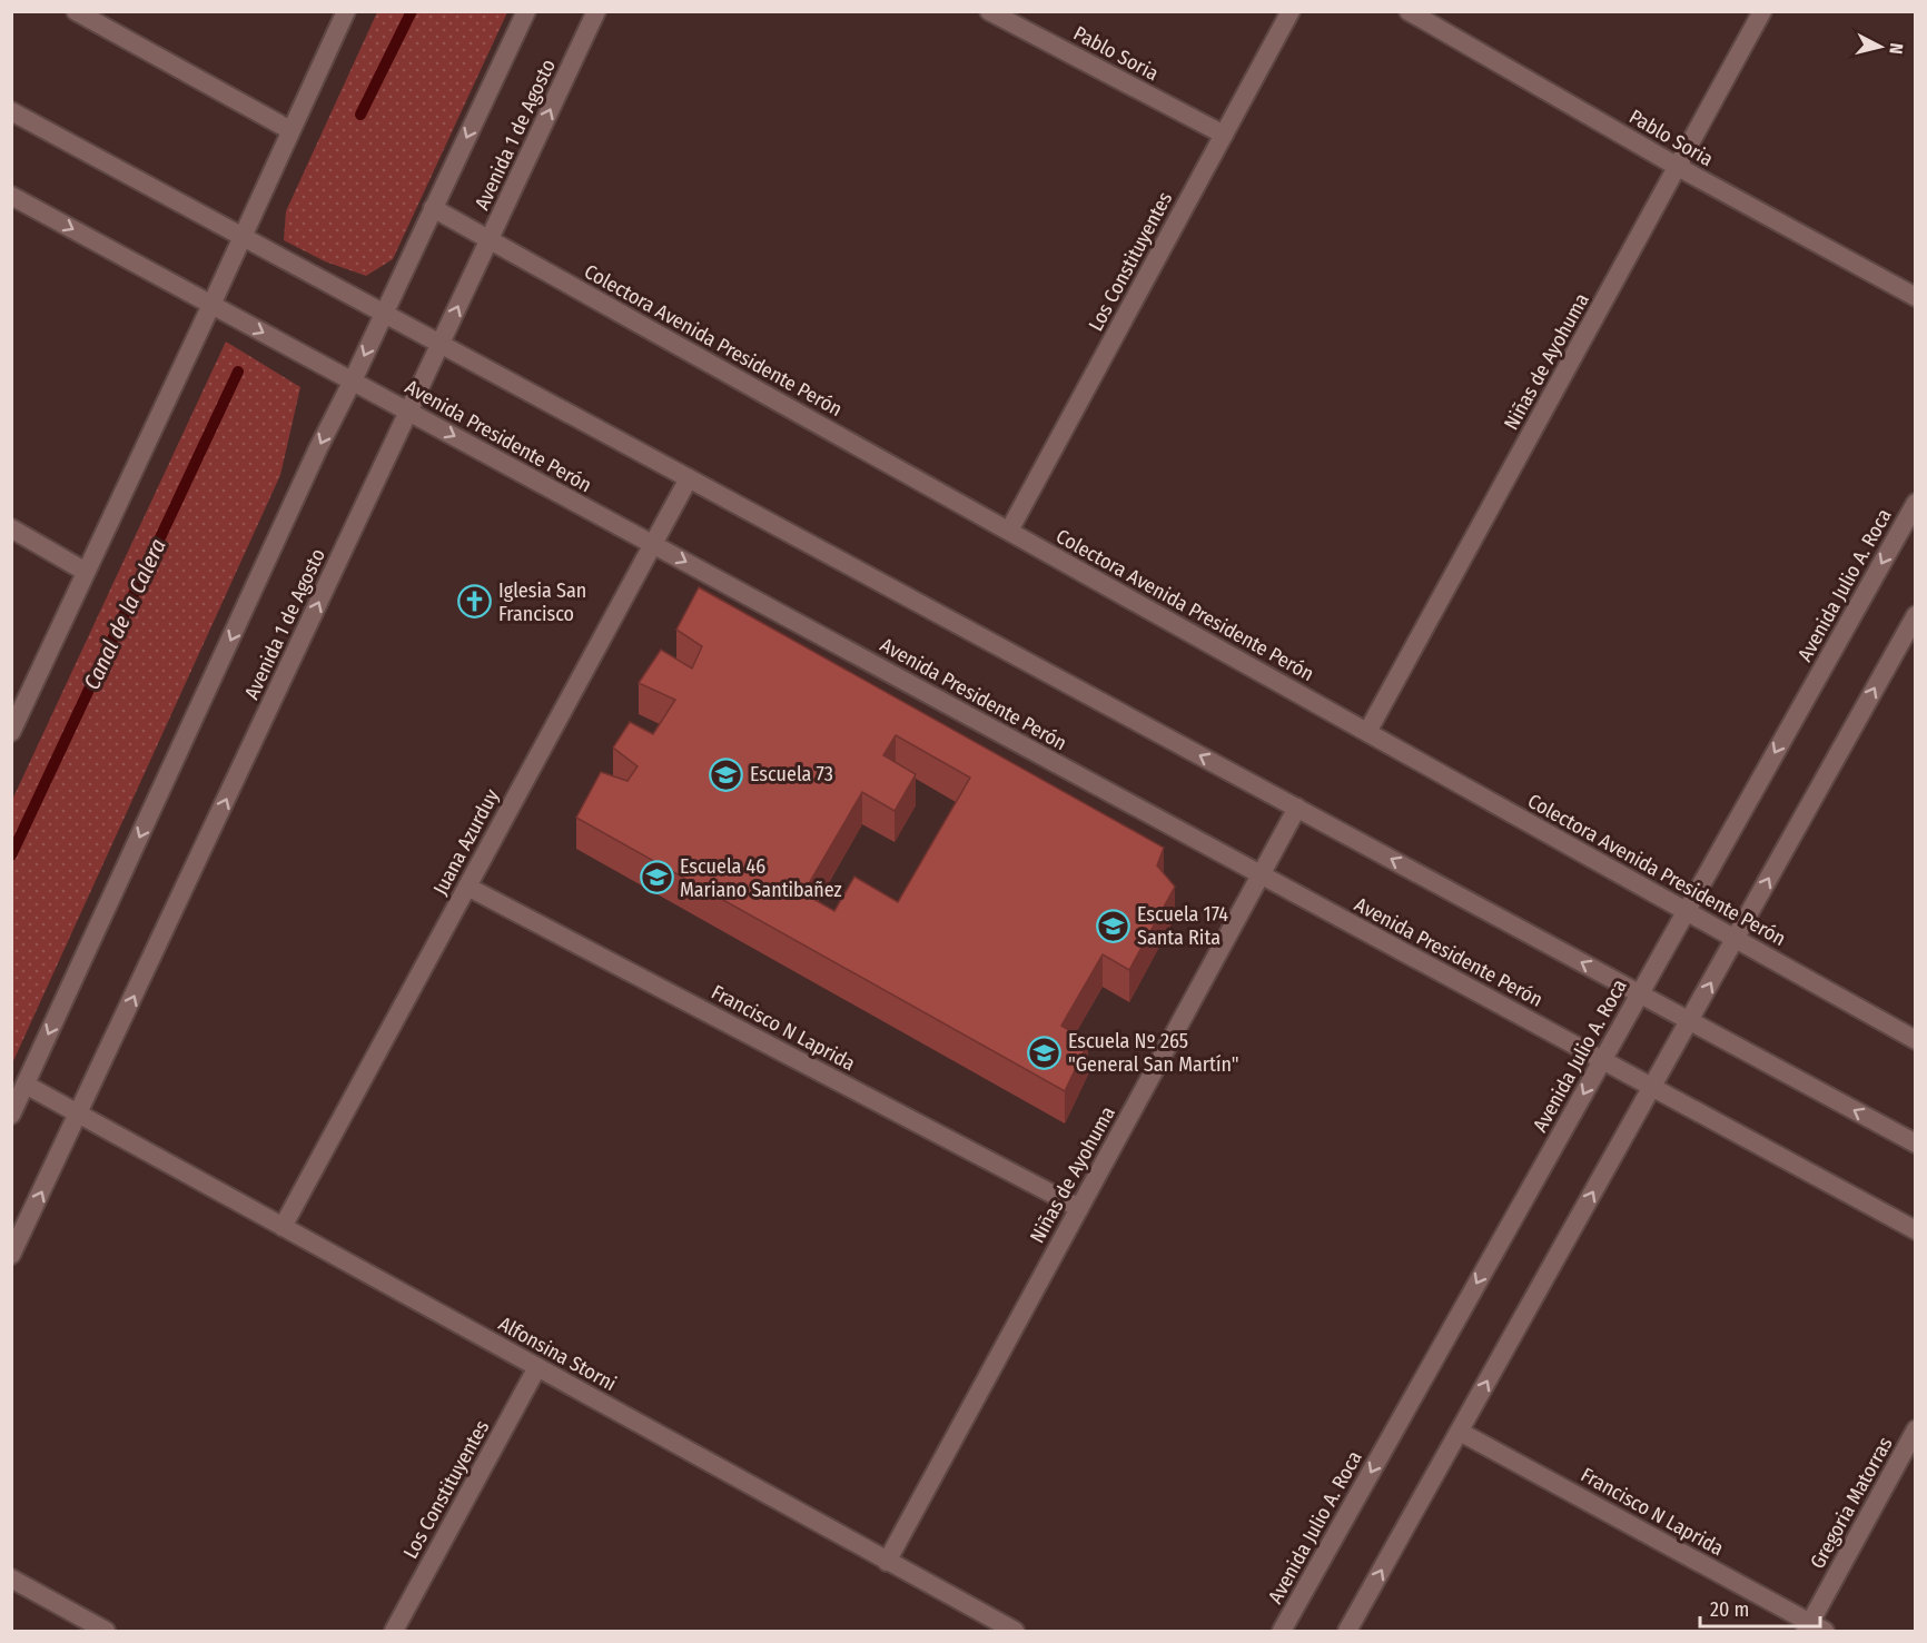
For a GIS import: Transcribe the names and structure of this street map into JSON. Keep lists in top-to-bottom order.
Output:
{
  "streets": {
    "street": [
      "Pablo Soria",
      "Avenida 1 de Agosto",
      "Los Constituyentes",
      "Colectora Avenida Presidente Perón",
      "Niñas de Ayohuma",
      "Avenida Presidente Perón",
      "Avenida Julio A. Roca",
      "Juana Azurduy",
      "Francisco N Laprida",
      "Alfonsina Storni",
      "Gregoria Matorras"
    ]
  },
  "crossings": [
    ["Pablo Soria", "Los Constituyentes"],
    ["Pablo Soria", "Niñas de Ayohuma"],
    ["Avenida 1 de Agosto", "Colectora Avenida Presidente Perón"],
    ["Avenida 1 de Agosto", "Avenida Presidente Perón"],
    ["Avenida 1 de Agosto", "Alfonsina Storni"],
    ["Los Constituyentes", "Colectora Avenida Presidente Perón"],
    ["Los Constituyentes", "Alfonsina Storni"],
    ["Colectora Avenida Presidente Perón", "Niñas de Ayohuma"],
    ["Colectora Avenida Presidente Perón", "Avenida Julio A. Roca"],
    ["Niñas de Ayohuma", "Avenida Presidente Perón"],
    ["Niñas de Ayohuma", "Francisco N Laprida"],
    ["Niñas de Ayohuma", "Alfonsina Storni"],
    ["Avenida Presidente Perón", "Avenida Julio A. Roca"],
    ["Avenida Presidente Perón", "Juana Azurduy"],
    ["Juana Azurduy", "Francisco N Laprida"],
    ["Juana Azurduy", "Alfonsina Storni"],
    ["Francisco N Laprida", "Gregoria Matorras"]
  ],
  "water": ["Canal de la Calera"],
  "places": {
    "church": ["Iglesia San Francisco"],
    "school or university": [
      "Escuela 73",
      "Escuela 46 Mariano Santibañez",
      "Escuela 174 Santa Rita",
      "Escuela Nº 265 \"General San Martín\""
    ]
  },
  "scale_bar": "20 m",
  "north": "right"
}
